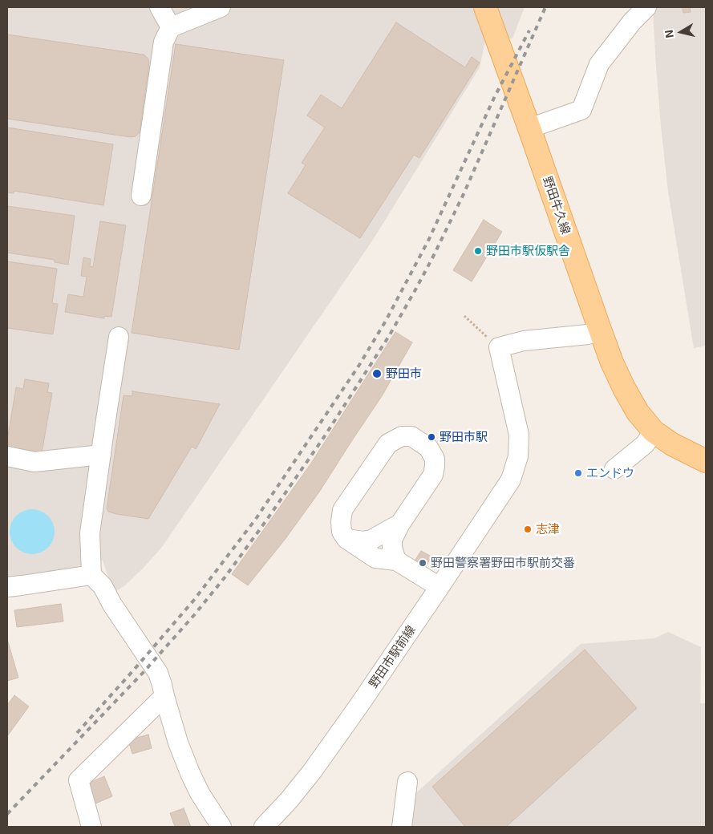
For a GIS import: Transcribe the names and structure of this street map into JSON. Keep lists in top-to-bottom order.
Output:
{
  "streets": {
    "main road": ["野田牛久線"],
    "street": ["野田市駅前線"]
  },
  "places": [
    "野田市駅仮駅舎",
    "野田市",
    "野田市駅",
    "エンドウ",
    "志津",
    "野田警察署野田市駅前交番"
  ],
  "north": "left"
}
